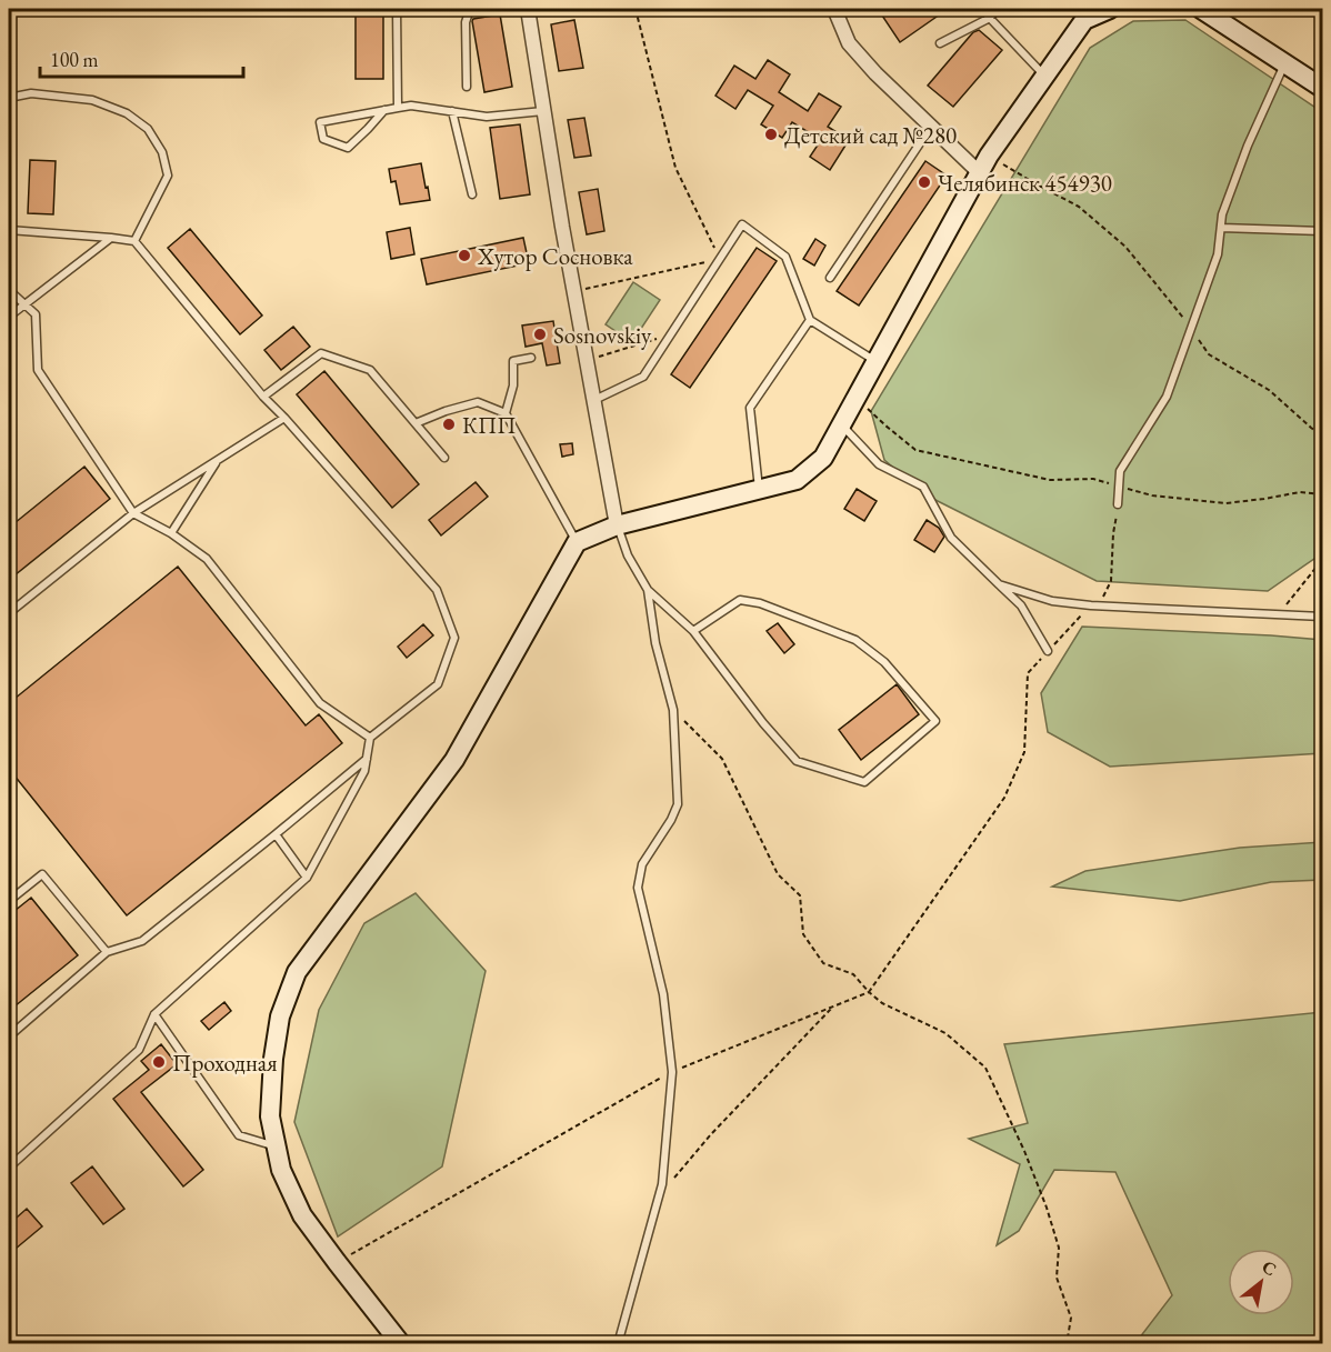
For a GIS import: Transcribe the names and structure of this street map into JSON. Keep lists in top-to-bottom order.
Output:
{
  "places": [
    "Детский сад №280",
    "Челябинск 454930",
    "Хутор Сосновка",
    "Sosnovskiy",
    "КПП",
    "Проходная"
  ],
  "scale_bar": "100 m",
  "north": "top right"
}
